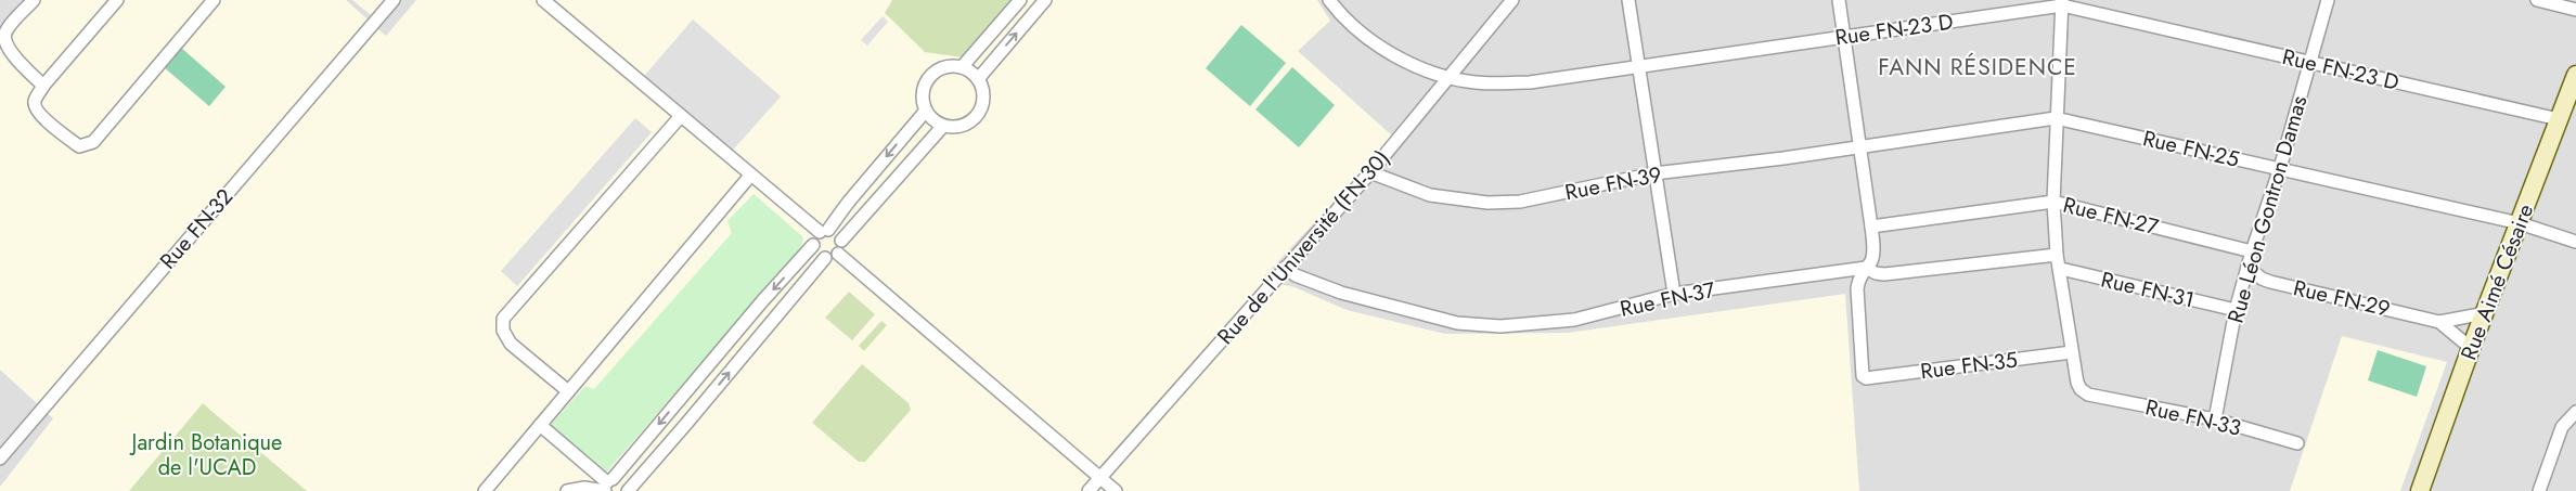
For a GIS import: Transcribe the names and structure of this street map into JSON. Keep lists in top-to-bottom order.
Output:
{
  "streets": {
    "street": [
      "Rue FN-23 D",
      "Rue FN-25",
      "Rue FN-39",
      "Rue Léon Gontron Damas",
      "Rue FN-27",
      "Rue FN-32",
      "Rue de l'Université (FN-30)",
      "Rue Aimé Césaire",
      "Rue FN-31",
      "Rue FN-29",
      "Rue FN-37",
      "Rue FN-35",
      "Rue FN-33"
    ]
  },
  "crossings": [
    ["Rue FN-23 D", "Rue Léon Gontron Damas"],
    ["Rue FN-23 D", "Rue de l'Université (FN-30)"],
    ["Rue FN-23 D", "Rue Aimé Césaire"],
    ["Rue FN-25", "Rue FN-39"],
    ["Rue FN-25", "Rue Léon Gontron Damas"],
    ["Rue FN-25", "Rue Aimé Césaire"],
    ["Rue FN-39", "Rue de l'Université (FN-30)"],
    ["Rue Léon Gontron Damas", "Rue FN-27"],
    ["Rue Léon Gontron Damas", "Rue FN-31"],
    ["Rue Léon Gontron Damas", "Rue FN-29"],
    ["Rue Léon Gontron Damas", "Rue FN-33"],
    ["Rue de l'Université (FN-30)", "Rue FN-37"],
    ["Rue FN-37", "Rue FN-35"],
    ["Rue FN-35", "Rue FN-33"]
  ],
  "districts": ["FANN RÉSIDENCE"],
  "parks": ["Jardin Botanique de l'UCAD"]
}
